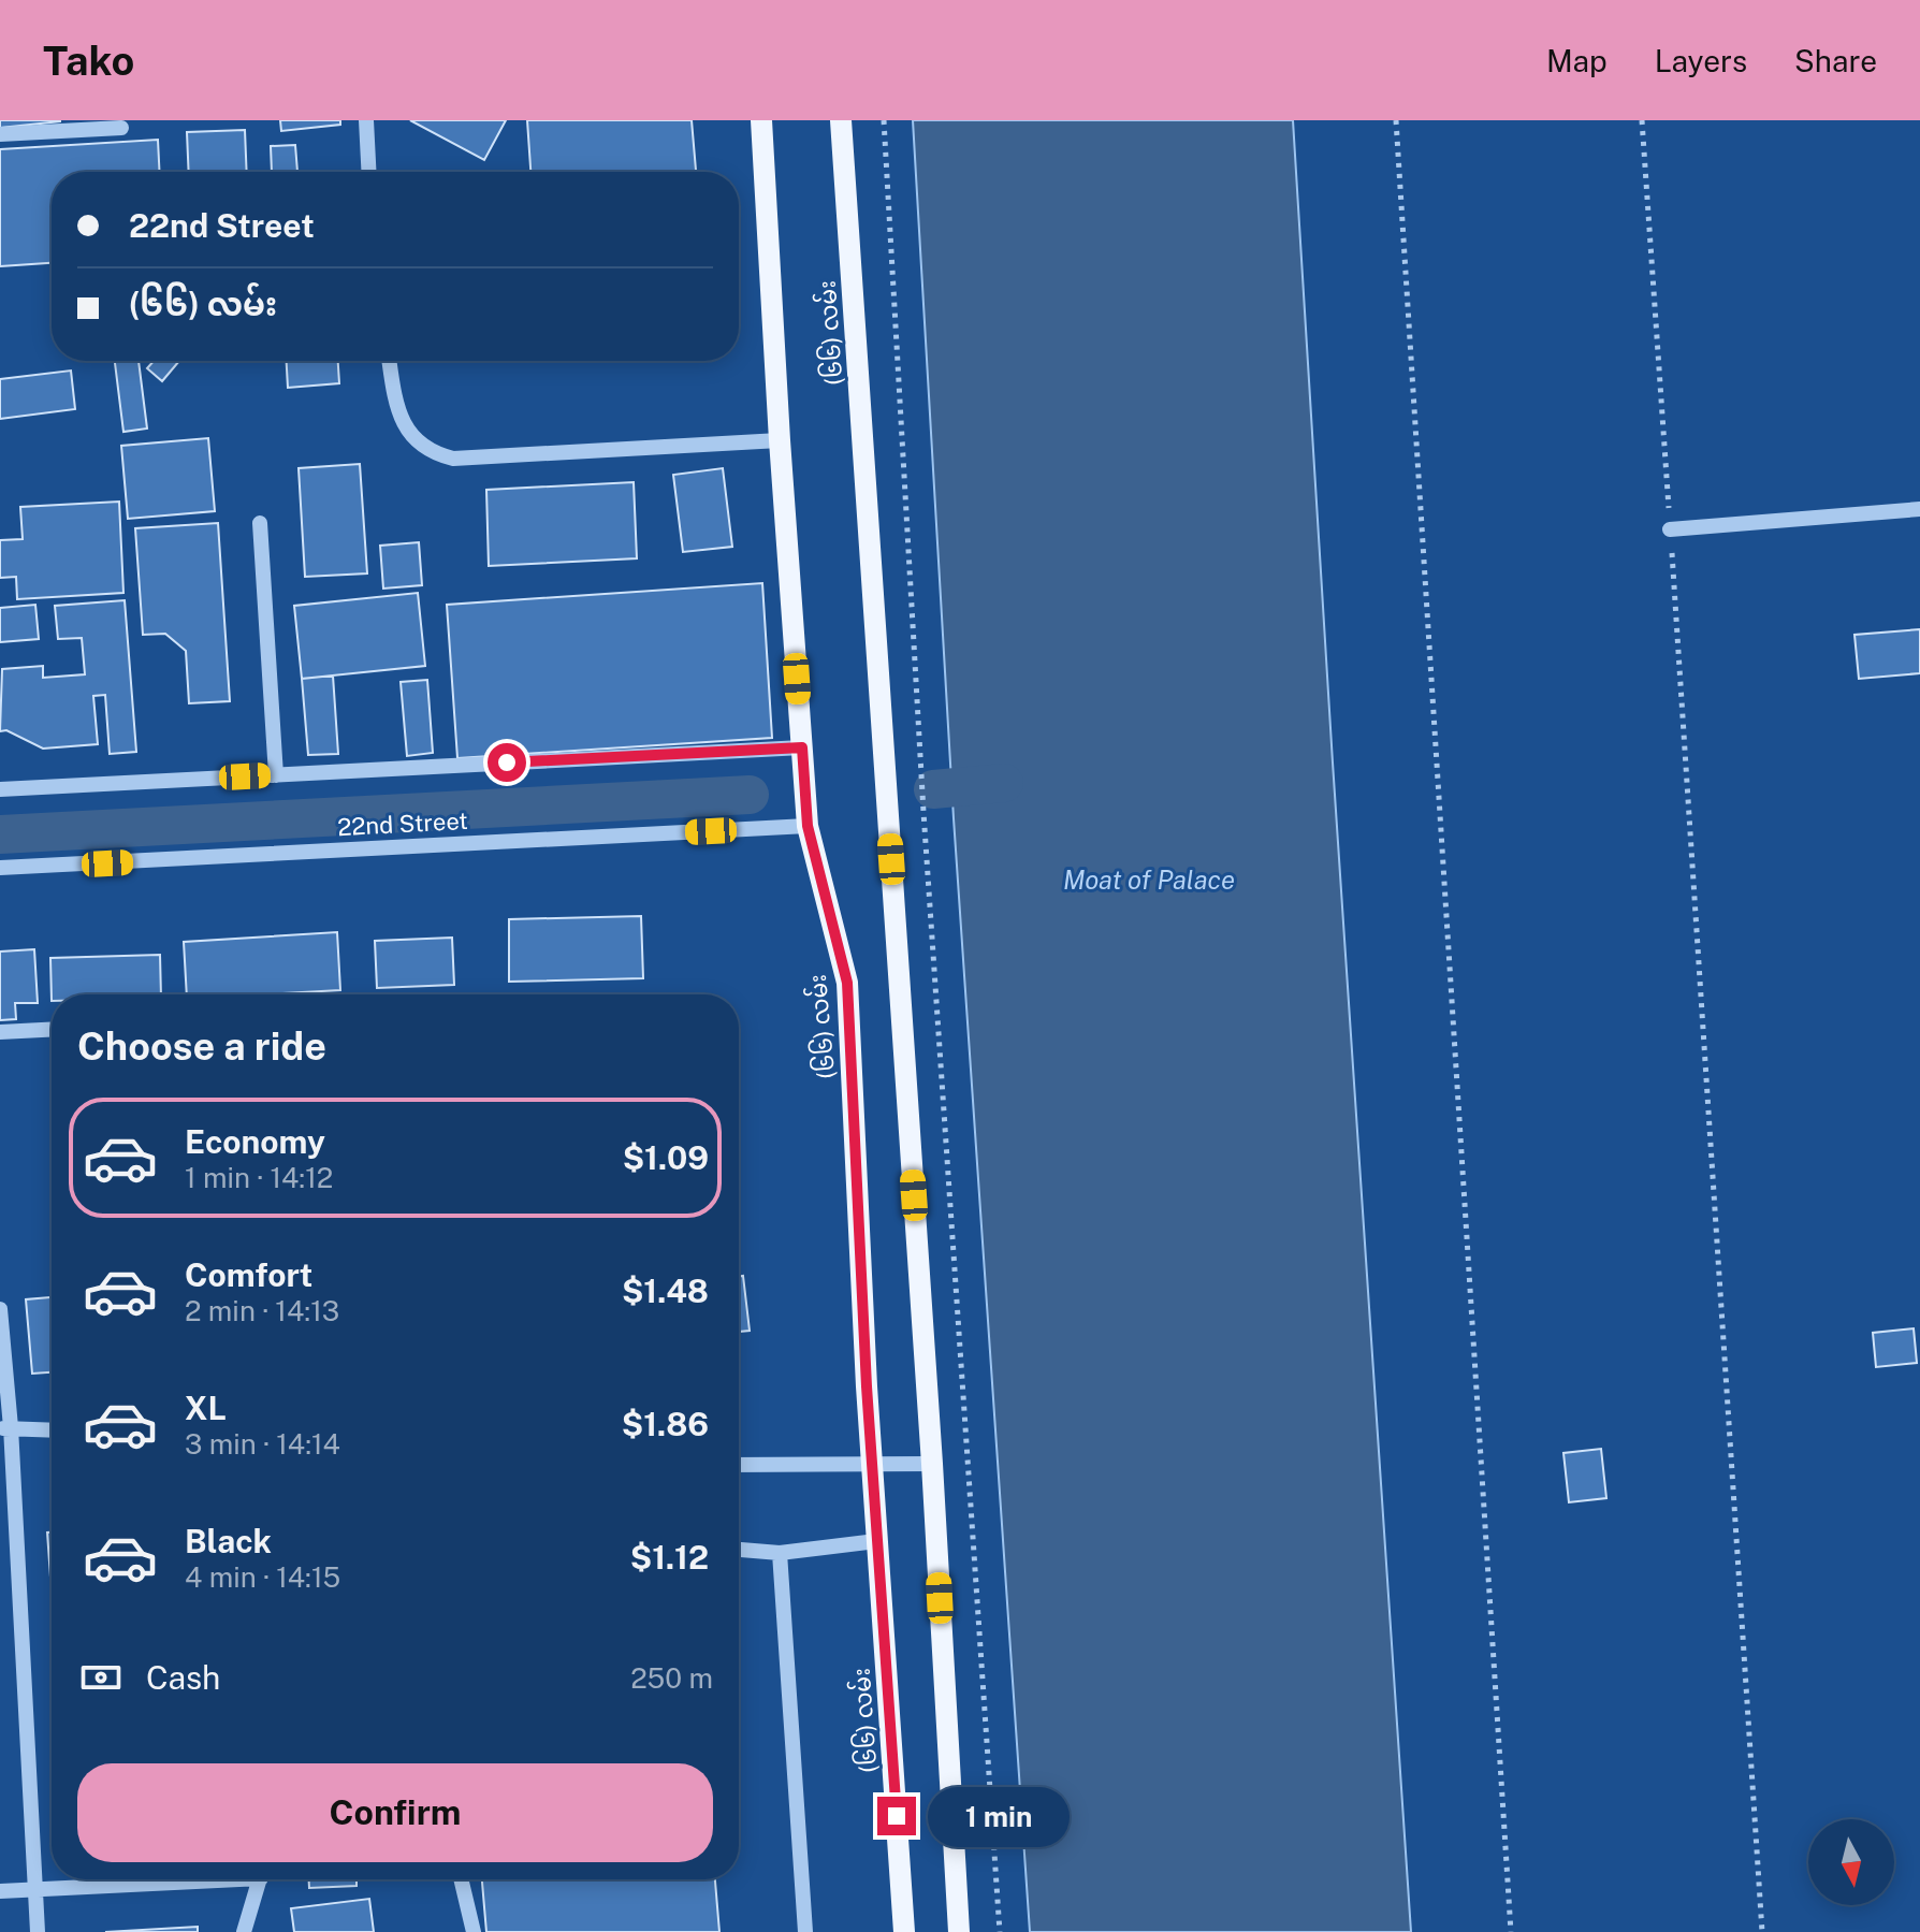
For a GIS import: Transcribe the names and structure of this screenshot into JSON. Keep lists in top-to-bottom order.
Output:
{
  "streets": {
    "main road": ["(၆၆) လမ်း"],
    "street": ["22nd Street"]
  },
  "crossings": [
    ["(၆၆) လမ်း", "22nd Street"]
  ],
  "water": ["Moat of Palace"],
  "north": "bottom",
  "page": {
    "header": "Tako",
    "nav": ["Map", "Layers", "Share"],
    "banner": ["22nd Street", "(၆၆) လမ်း"],
    "heading": "Choose a ride",
    "list": [
      {
        "name": "Economy",
        "note": "1 min · 14:12",
        "value": "$1.09"
      },
      {
        "name": "Comfort",
        "note": "2 min · 14:13",
        "value": "$1.48"
      },
      {
        "name": "XL",
        "note": "3 min · 14:14",
        "value": "$1.86"
      },
      {
        "name": "Black",
        "note": "4 min · 14:15",
        "value": "$1.12"
      }
    ],
    "pay": ["Cash", "250 m"],
    "buttons": "Confirm",
    "bubble": "1 min"
  }
}
